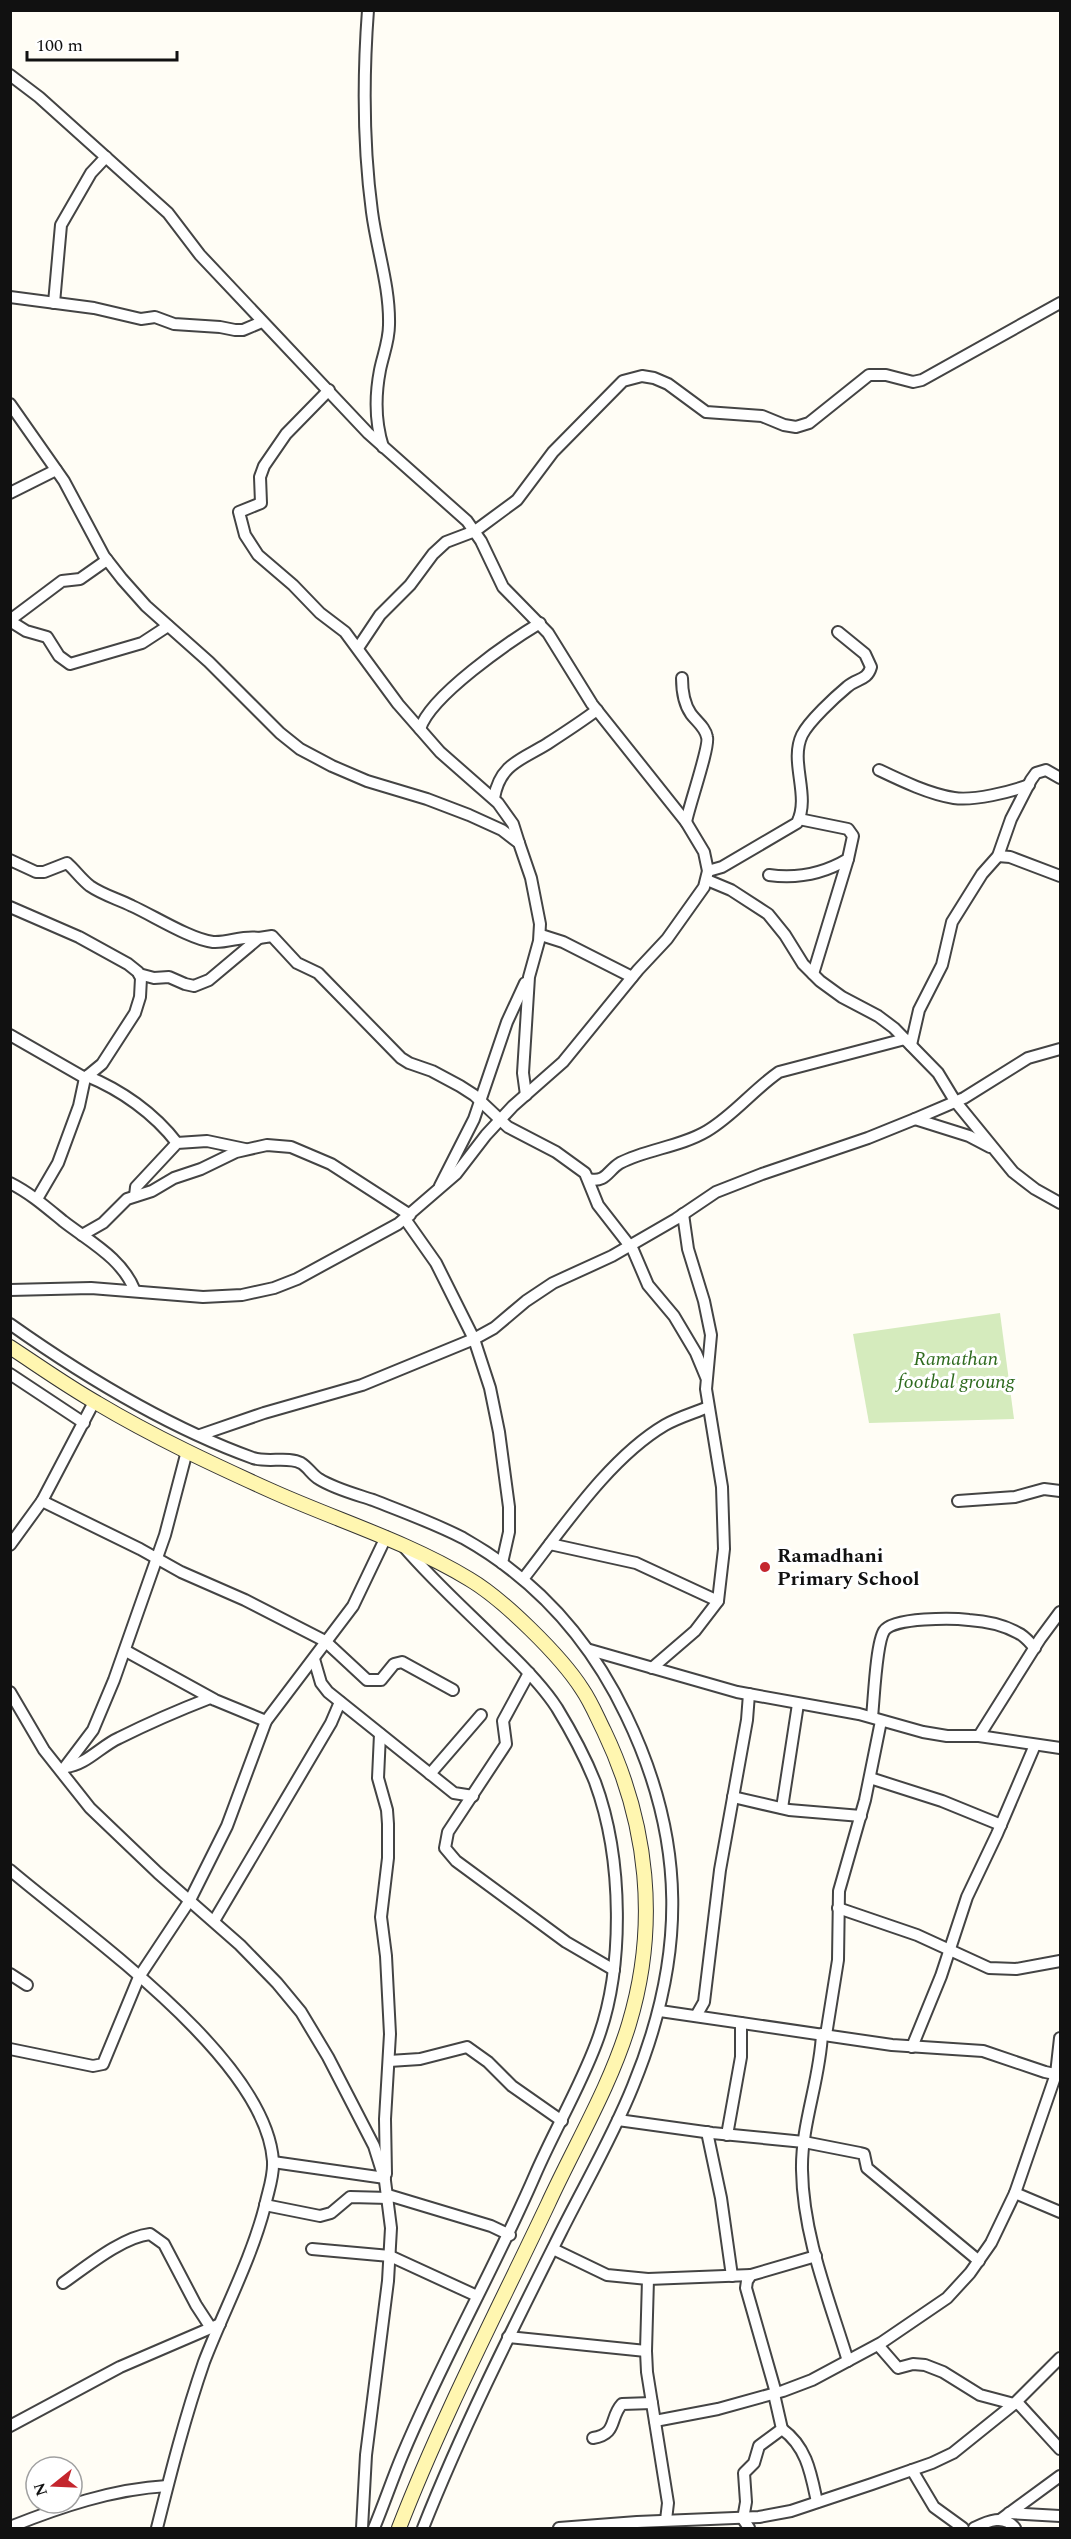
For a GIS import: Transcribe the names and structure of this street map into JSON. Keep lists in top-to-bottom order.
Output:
{
  "parks": ["Ramathan footbal groung"],
  "places": ["Ramadhani Primary School"],
  "scale_bar": "100 m",
  "north": "left"
}
